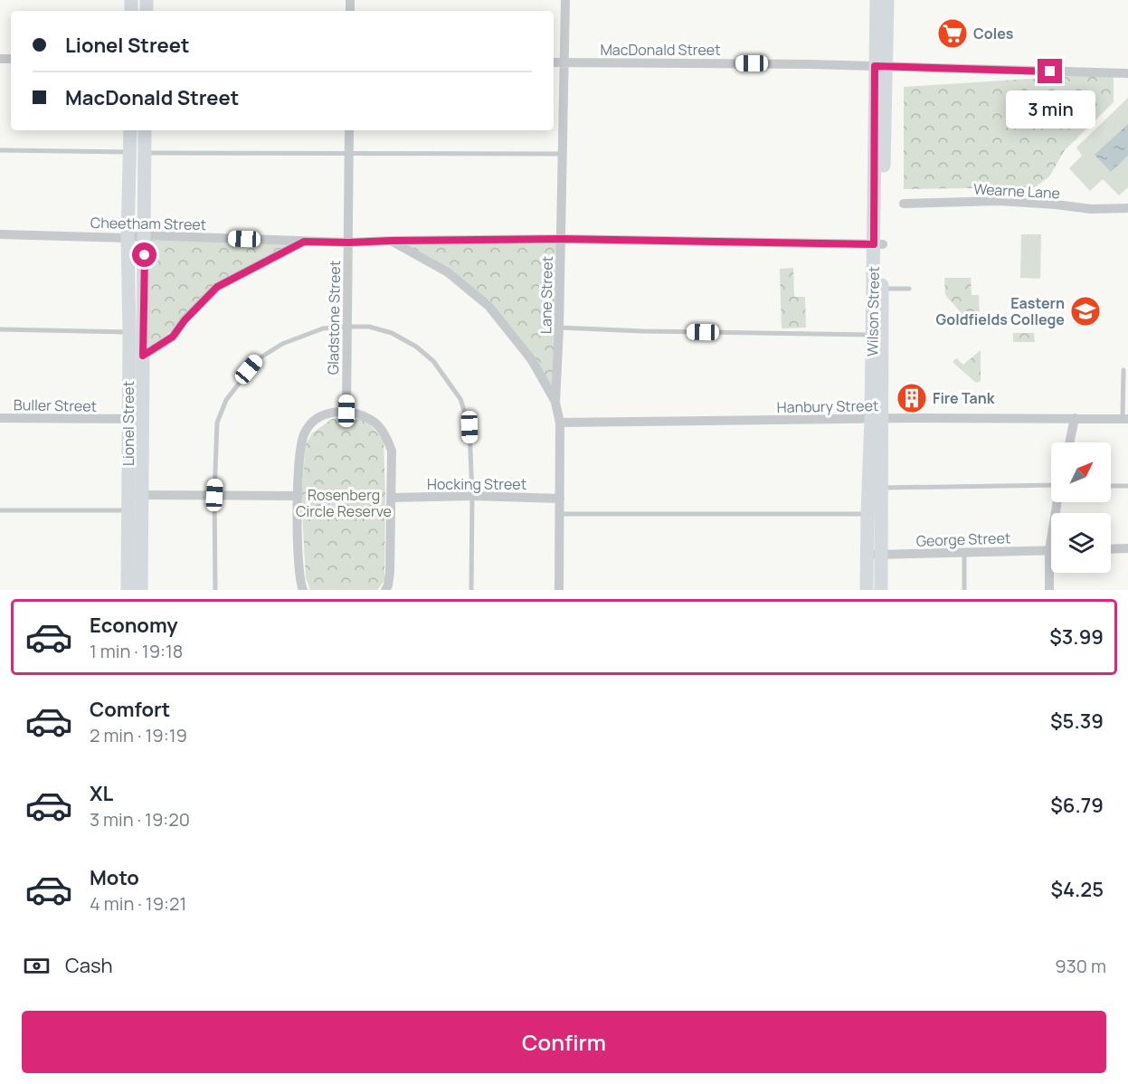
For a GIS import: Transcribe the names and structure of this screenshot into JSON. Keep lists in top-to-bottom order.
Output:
{
  "streets": {
    "street": [
      "MacDonald Street",
      "Wearne Lane",
      "Cheetham Street",
      "Lane Street",
      "Wilson Street",
      "Gladstone Street",
      "Buller Street",
      "Hanbury Street",
      "Lionel Street",
      "Hocking Street",
      "George Street"
    ]
  },
  "crossings": [
    ["MacDonald Street", "Lane Street"],
    ["MacDonald Street", "Wilson Street"],
    ["Cheetham Street", "Lane Street"],
    ["Cheetham Street", "Wilson Street"],
    ["Cheetham Street", "Gladstone Street"],
    ["Cheetham Street", "Lionel Street"],
    ["Lane Street", "Hanbury Street"],
    ["Lane Street", "Hocking Street"],
    ["Wilson Street", "Hanbury Street"],
    ["Wilson Street", "George Street"],
    ["Buller Street", "Lionel Street"]
  ],
  "parks": ["Rosenberg Circle Reserve"],
  "places": {
    "supermarket": ["Coles"],
    "school or university": ["Eastern Goldfields College"],
    "building": ["Fire Tank"]
  },
  "north": "top right",
  "page": {
    "banner": ["Lionel Street", "MacDonald Street"],
    "bubble": "3 min",
    "list": [
      {
        "name": "Economy",
        "note": "1 min · 19:18",
        "value": "$3.99"
      },
      {
        "name": "Comfort",
        "note": "2 min · 19:19",
        "value": "$5.39"
      },
      {
        "name": "XL",
        "note": "3 min · 19:20",
        "value": "$6.79"
      },
      {
        "name": "Moto",
        "note": "4 min · 19:21",
        "value": "$4.25"
      }
    ],
    "pay": ["Cash", "930 m"],
    "buttons": "Confirm"
  }
}
